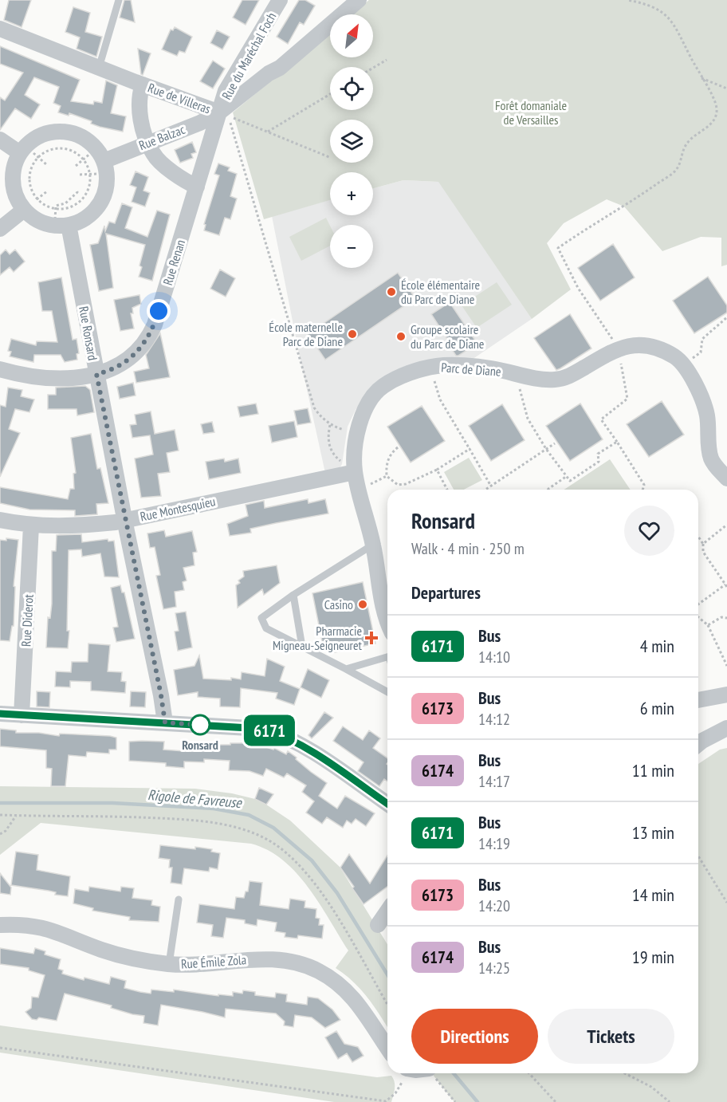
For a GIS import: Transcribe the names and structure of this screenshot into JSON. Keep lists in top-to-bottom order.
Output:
{
  "streets": {
    "street": [
      "Rue du Maréchal Foch",
      "Rue de Villeras",
      "Rue Balzac",
      "Rue Renan",
      "Rue Ronsard",
      "Parc de Diane",
      "Rue Montesquieu",
      "Rue Diderot",
      "Rue Émile Zola"
    ]
  },
  "crossings": [
    ["Rue du Maréchal Foch", "Rue de Villeras"],
    ["Rue de Villeras", "Rue Balzac"],
    ["Rue de Villeras", "Rue Renan"],
    ["Rue Balzac", "Rue Renan"],
    ["Rue Renan", "Rue Ronsard"],
    ["Rue Ronsard", "Rue Montesquieu"],
    ["Parc de Diane", "Rue Montesquieu"],
    ["Rue Montesquieu", "Rue Diderot"]
  ],
  "water": ["Rigole de Favreuse"],
  "parks": ["Forêt domaniale de Versailles"],
  "places": {
    "other": [
      "École élémentaire du Parc de Diane",
      "École maternelle Parc de Diane",
      "Groupe scolaire du Parc de Diane",
      "Casino",
      "Ronsard"
    ],
    "health": ["Pharmacie Migneau-Seigneuret"]
  },
  "lines": ["bus line 6171"],
  "north": "top right",
  "page": {
    "on_map": "6171",
    "map_buttons": ["+", "−"],
    "heading": [
      ["Ronsard", "Walk · 4 min · 250 m"],
      "Departures"
    ],
    "list": [
      {
        "mark": "6171",
        "name": "Bus",
        "note": "14:10",
        "value": "4 min"
      },
      {
        "mark": "6173",
        "name": "Bus",
        "note": "14:12",
        "value": "6 min"
      },
      {
        "mark": "6174",
        "name": "Bus",
        "note": "14:17",
        "value": "11 min"
      },
      {
        "mark": "6171",
        "name": "Bus",
        "note": "14:19",
        "value": "13 min"
      },
      {
        "mark": "6173",
        "name": "Bus",
        "note": "14:20",
        "value": "14 min"
      },
      {
        "mark": "6174",
        "name": "Bus",
        "note": "14:25",
        "value": "19 min"
      }
    ],
    "buttons": ["Directions", "Tickets"]
  }
}
